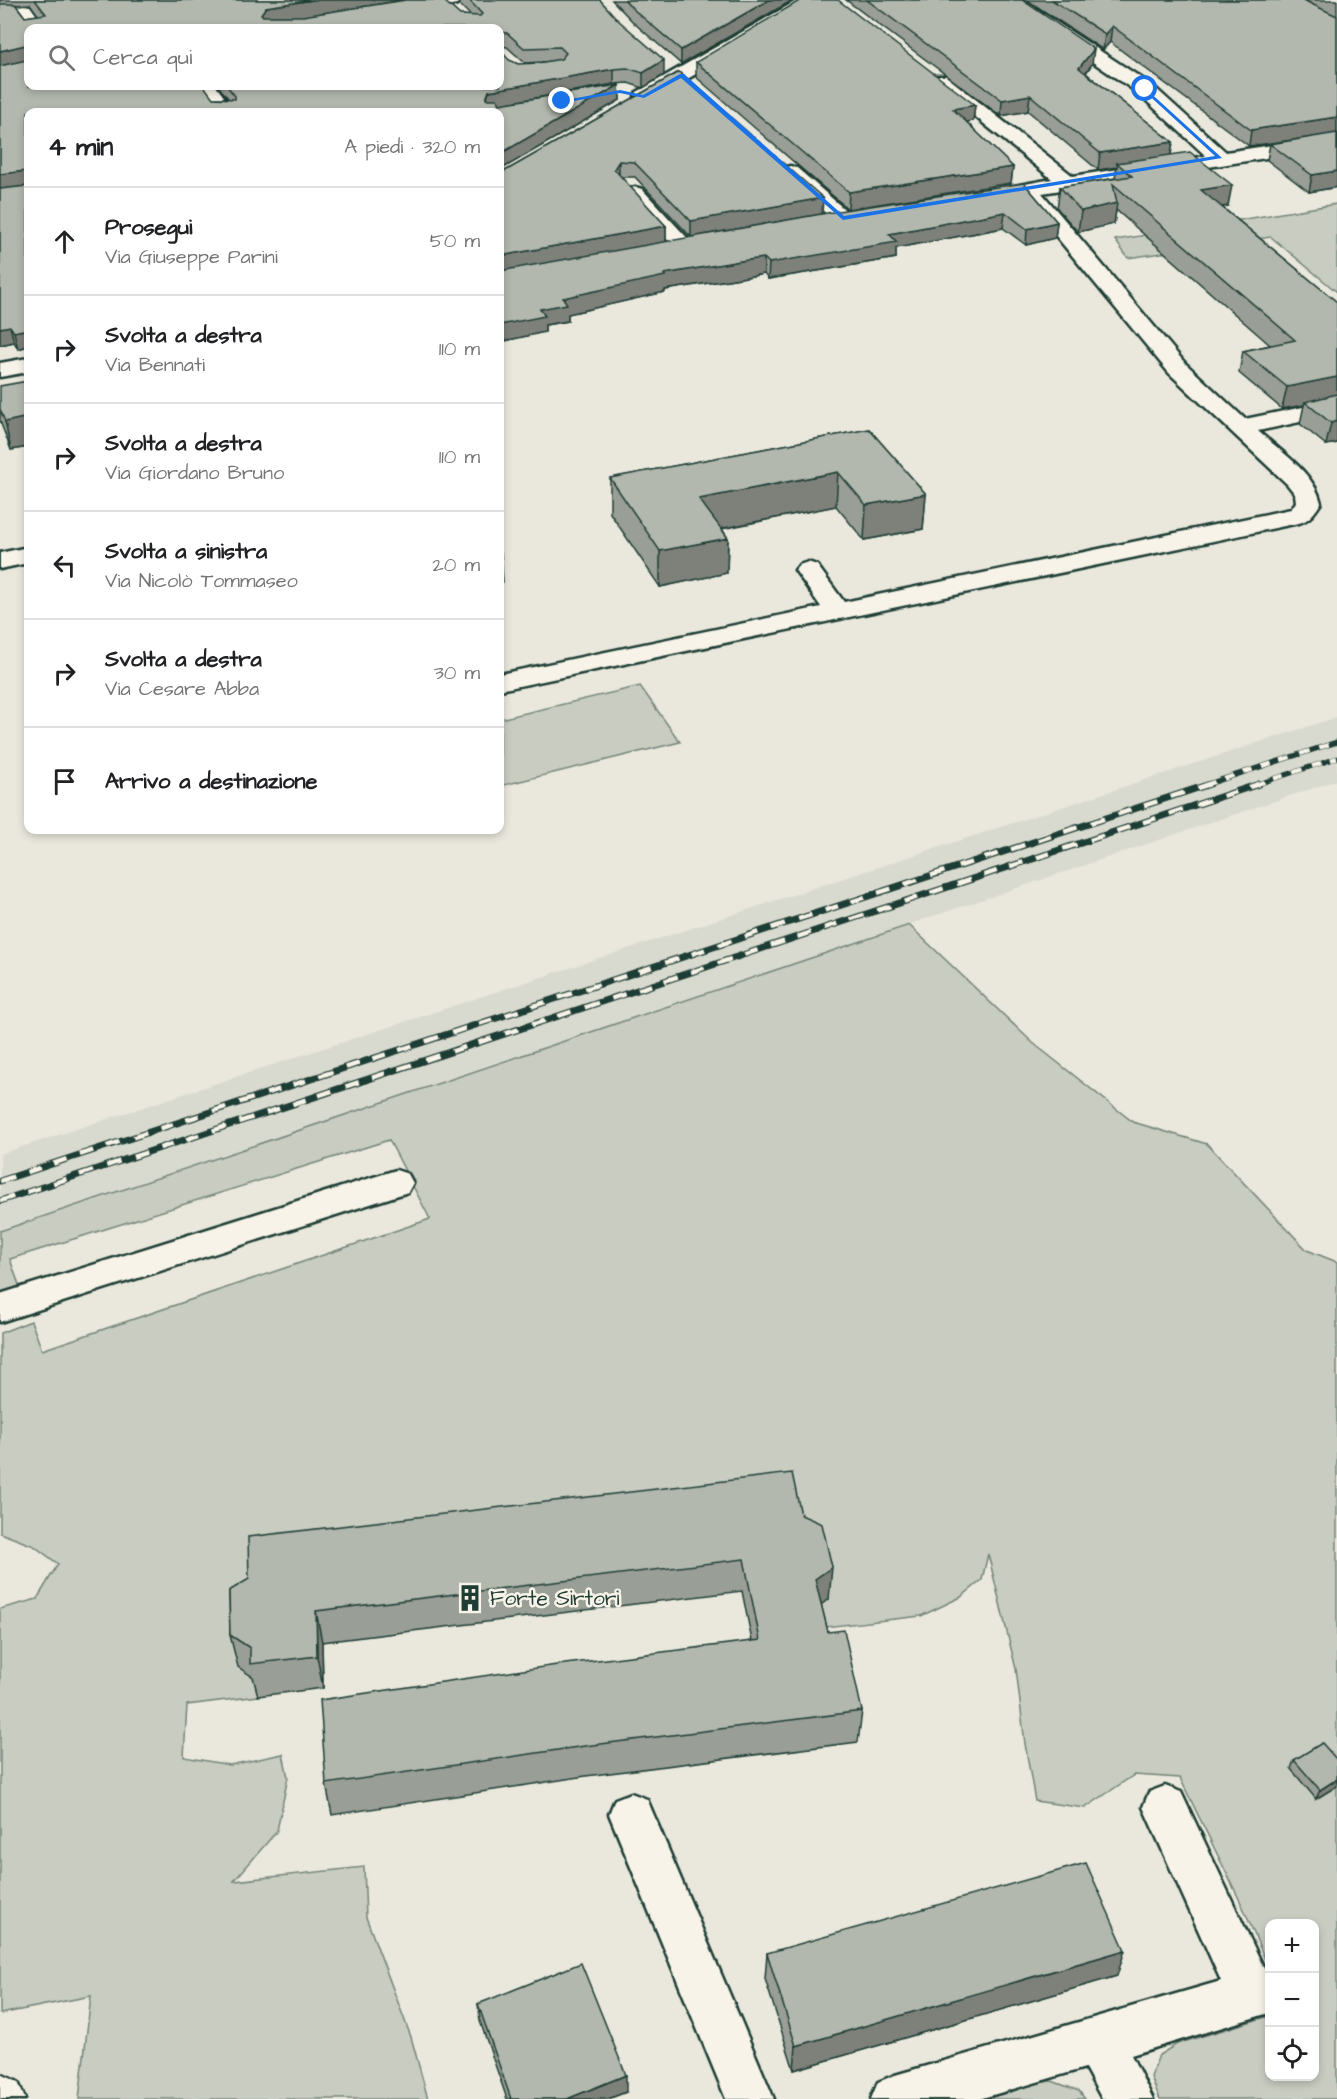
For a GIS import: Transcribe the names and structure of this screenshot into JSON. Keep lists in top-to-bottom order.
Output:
{
  "places": {
    "building": ["Forte Sirtori"]
  },
  "page": {
    "search": "Cerca qui",
    "heading": ["4 min", "A piedi · 320 m"],
    "list": [
      ["Prosegui", "Via Giuseppe Parini", "50 m"],
      ["Svolta a destra", "Via Bennati", "110 m"],
      ["Svolta a destra", "Via Giordano Bruno", "110 m"],
      ["Svolta a sinistra", "Via Nicolò Tommaseo", "20 m"],
      ["Svolta a destra", "Via Cesare Abba", "30 m"],
      "Arrivo a destinazione"
    ],
    "map_buttons": ["+", "−"]
  }
}
